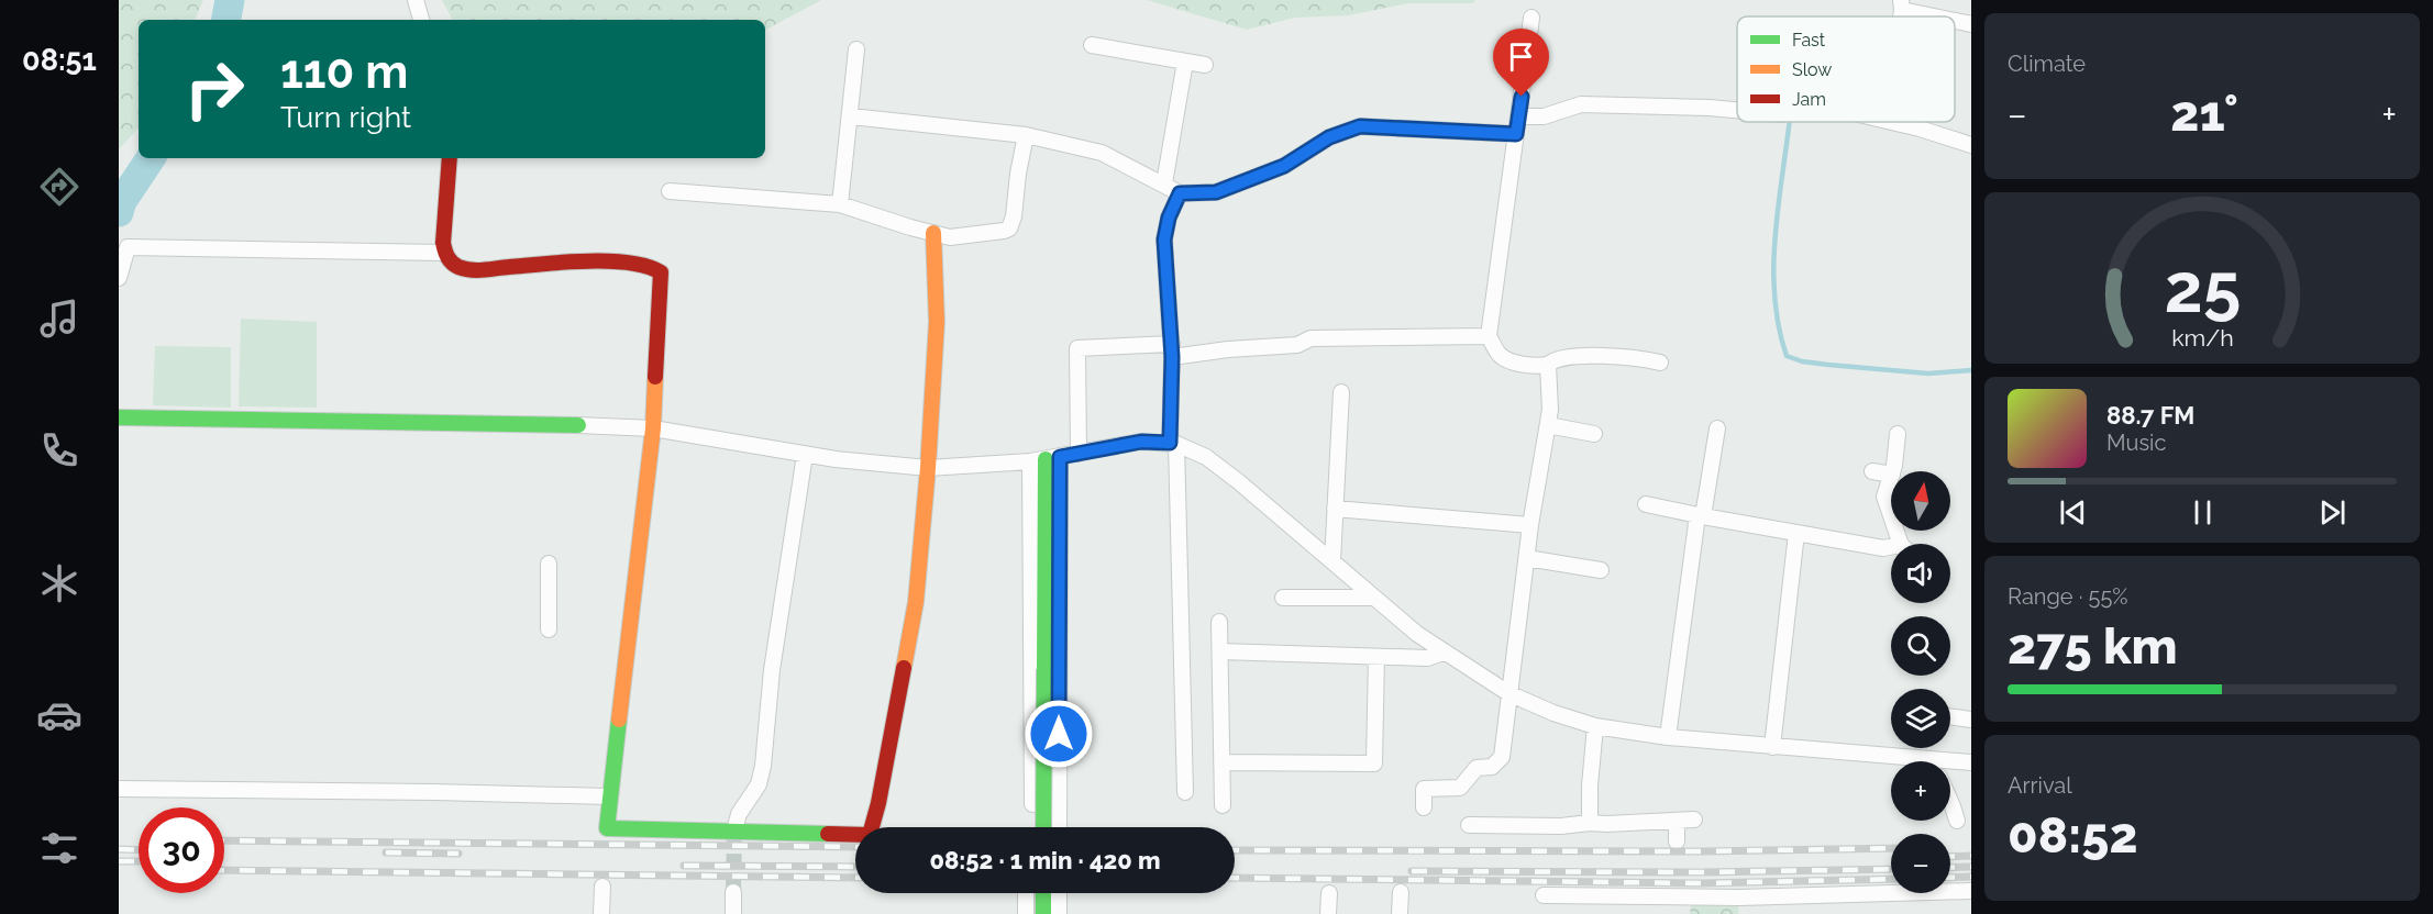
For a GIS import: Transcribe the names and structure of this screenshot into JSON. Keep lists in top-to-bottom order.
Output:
{
  "legend": ["Fast", "Slow", "Jam"],
  "north": "top",
  "page": {
    "tabs": "08:51",
    "tile": [
      "Climate",
      ["Range · 55%", "275 km"],
      ["Arrival", "08:52"]
    ],
    "turn": ["110 m", "Turn right"],
    "heat": ["−", "21°", "+"],
    "song": ["88.7 FM", "Music"],
    "map_buttons": ["+", "−"],
    "limit": "30",
    "trip": "08:52 · 1 min · 420 m",
    "gauge": ["25", "km/h"]
  }
}
